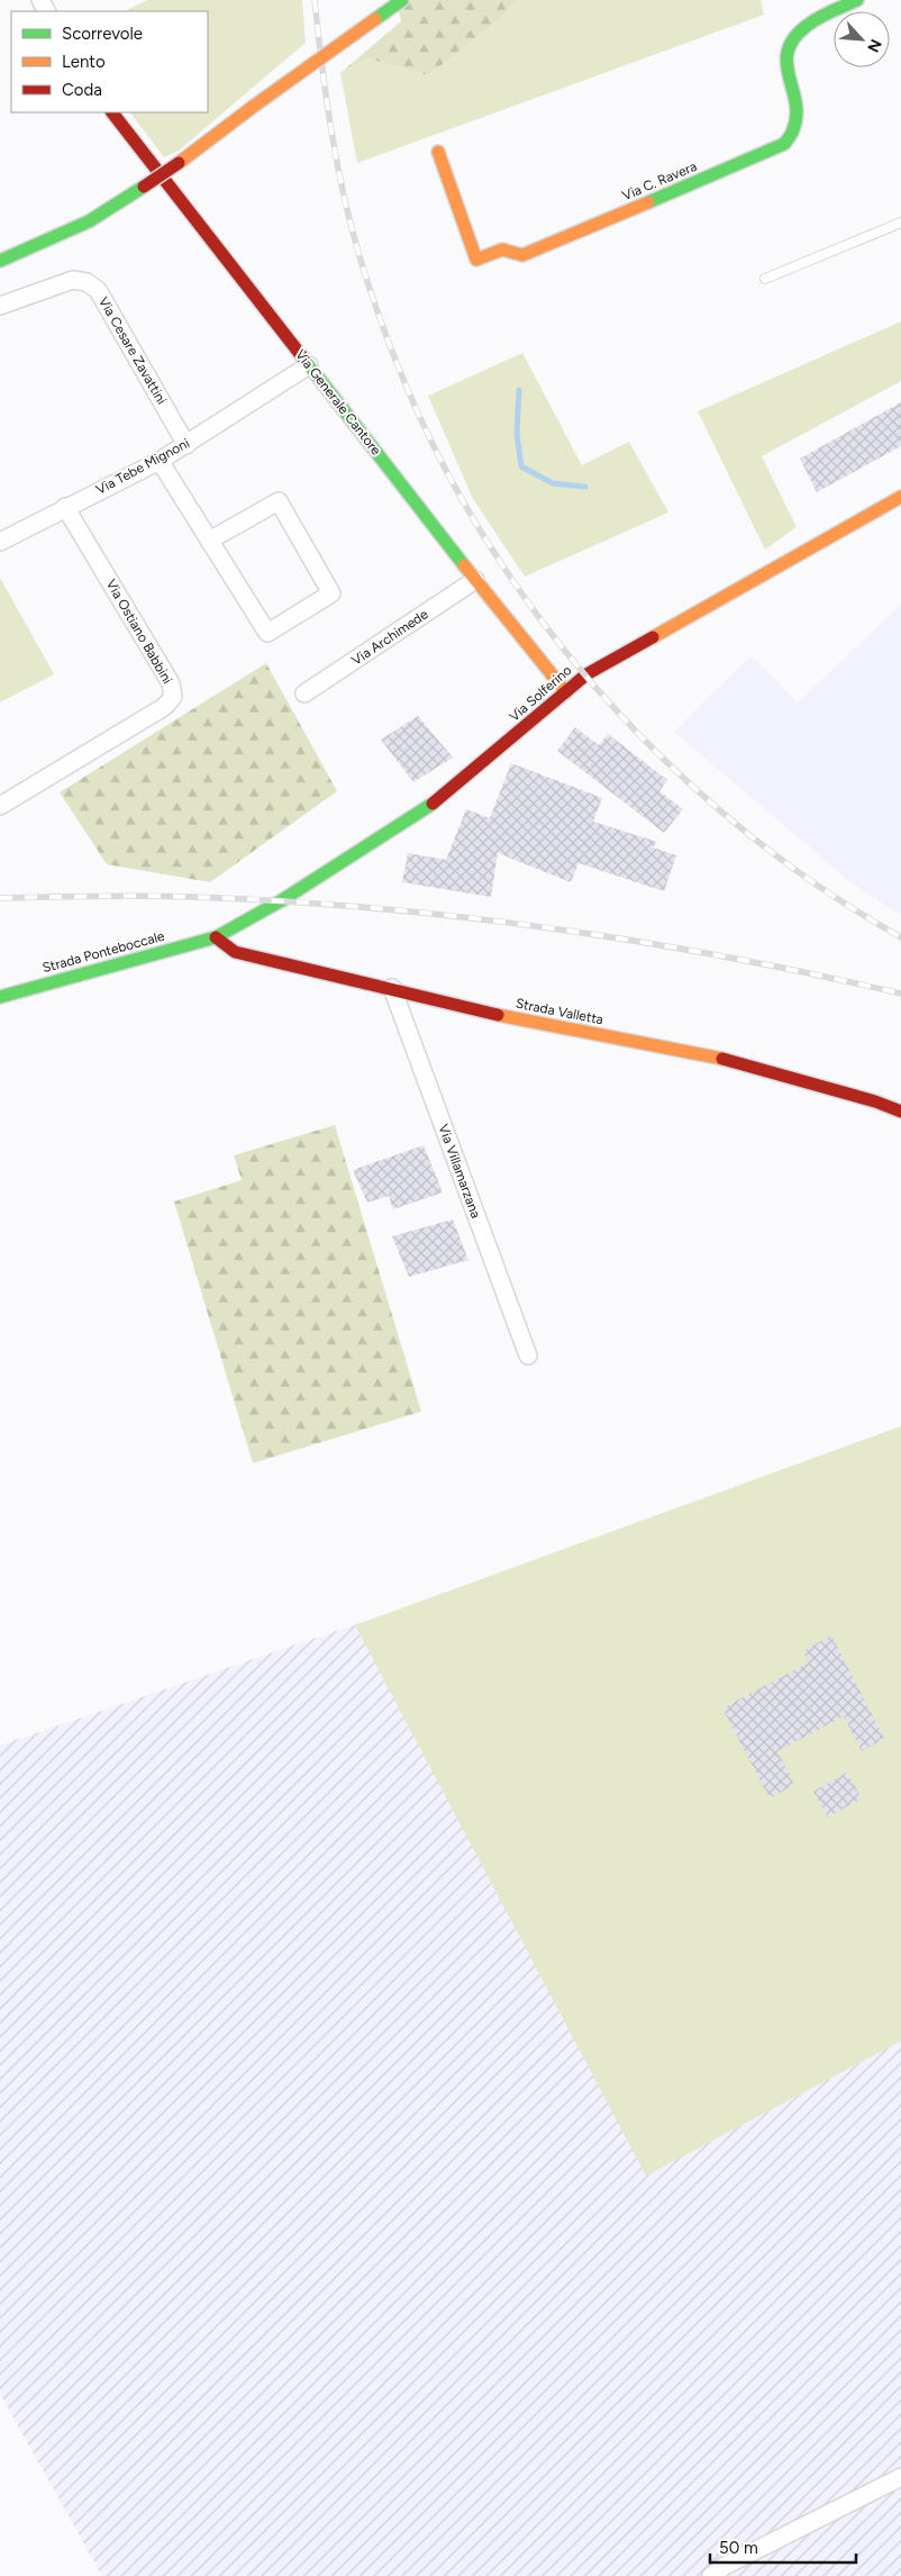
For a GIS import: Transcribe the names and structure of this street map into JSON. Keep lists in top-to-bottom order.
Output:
{
  "streets": {
    "street": [
      "Via C. Ravera",
      "Via Cesare Zavattini",
      "Via Generale Cantore",
      "Via Tebe Mignoni",
      "Via Ostiano Babbini",
      "Via Archimede",
      "Via Solferino",
      "Strada Ponteboccale",
      "Strada Valletta",
      "Via Villamarzana"
    ]
  },
  "crossings": [
    ["Via Cesare Zavattini", "Via Tebe Mignoni"],
    ["Via Generale Cantore", "Via Tebe Mignoni"],
    ["Via Generale Cantore", "Via Archimede"],
    ["Via Generale Cantore", "Via Solferino"],
    ["Via Tebe Mignoni", "Via Ostiano Babbini"],
    ["Via Solferino", "Strada Ponteboccale"],
    ["Via Solferino", "Strada Valletta"],
    ["Strada Ponteboccale", "Strada Valletta"],
    ["Strada Valletta", "Via Villamarzana"]
  ],
  "legend": ["Scorrevole", "Lento", "Coda"],
  "scale_bar": "50 m",
  "north": "bottom right"
}
